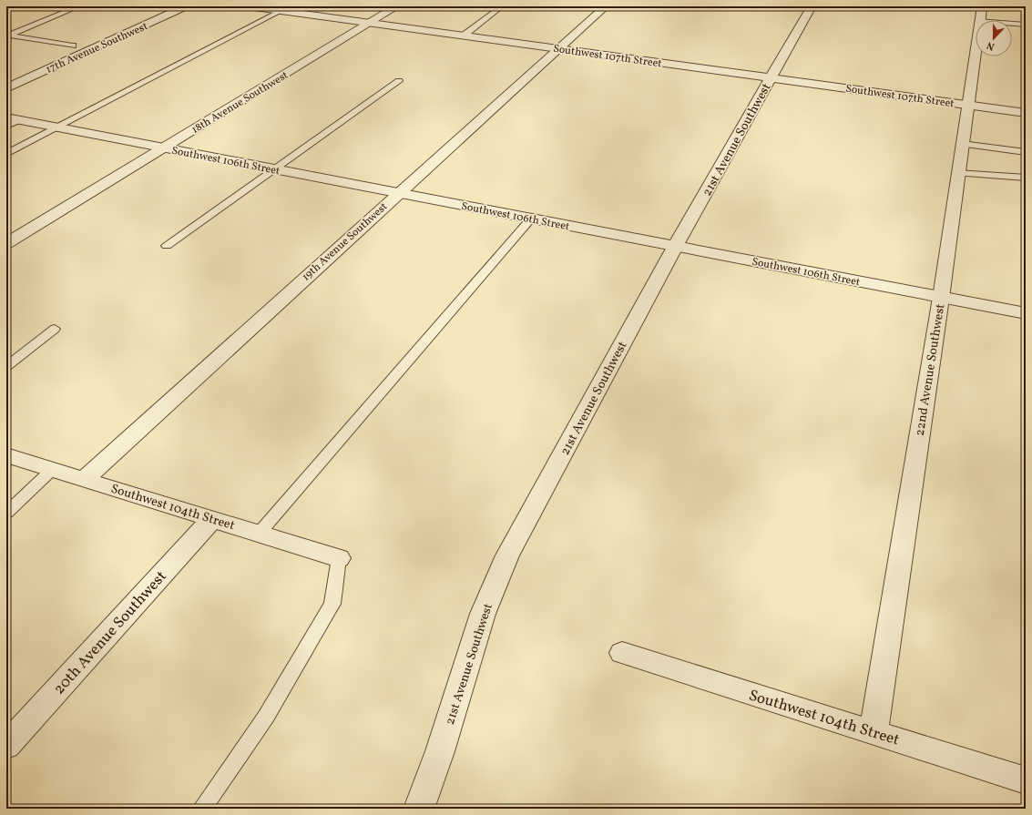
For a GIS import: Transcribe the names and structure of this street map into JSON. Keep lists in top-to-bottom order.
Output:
{
  "streets": {
    "street": [
      "17th Avenue Southwest",
      "Southwest 107th Street",
      "18th Avenue Southwest",
      "21st Avenue Southwest",
      "Southwest 106th Street",
      "19th Avenue Southwest",
      "22nd Avenue Southwest",
      "Southwest 104th Street",
      "20th Avenue Southwest"
    ]
  },
  "crossings": [
    ["Southwest 107th Street", "18th Avenue Southwest"],
    ["Southwest 107th Street", "21st Avenue Southwest"],
    ["Southwest 107th Street", "19th Avenue Southwest"],
    ["Southwest 107th Street", "22nd Avenue Southwest"],
    ["18th Avenue Southwest", "Southwest 106th Street"],
    ["21st Avenue Southwest", "Southwest 106th Street"],
    ["Southwest 106th Street", "19th Avenue Southwest"],
    ["Southwest 106th Street", "22nd Avenue Southwest"],
    ["19th Avenue Southwest", "Southwest 104th Street"],
    ["22nd Avenue Southwest", "Southwest 104th Street"],
    ["Southwest 104th Street", "20th Avenue Southwest"]
  ],
  "north": "bottom"
}
